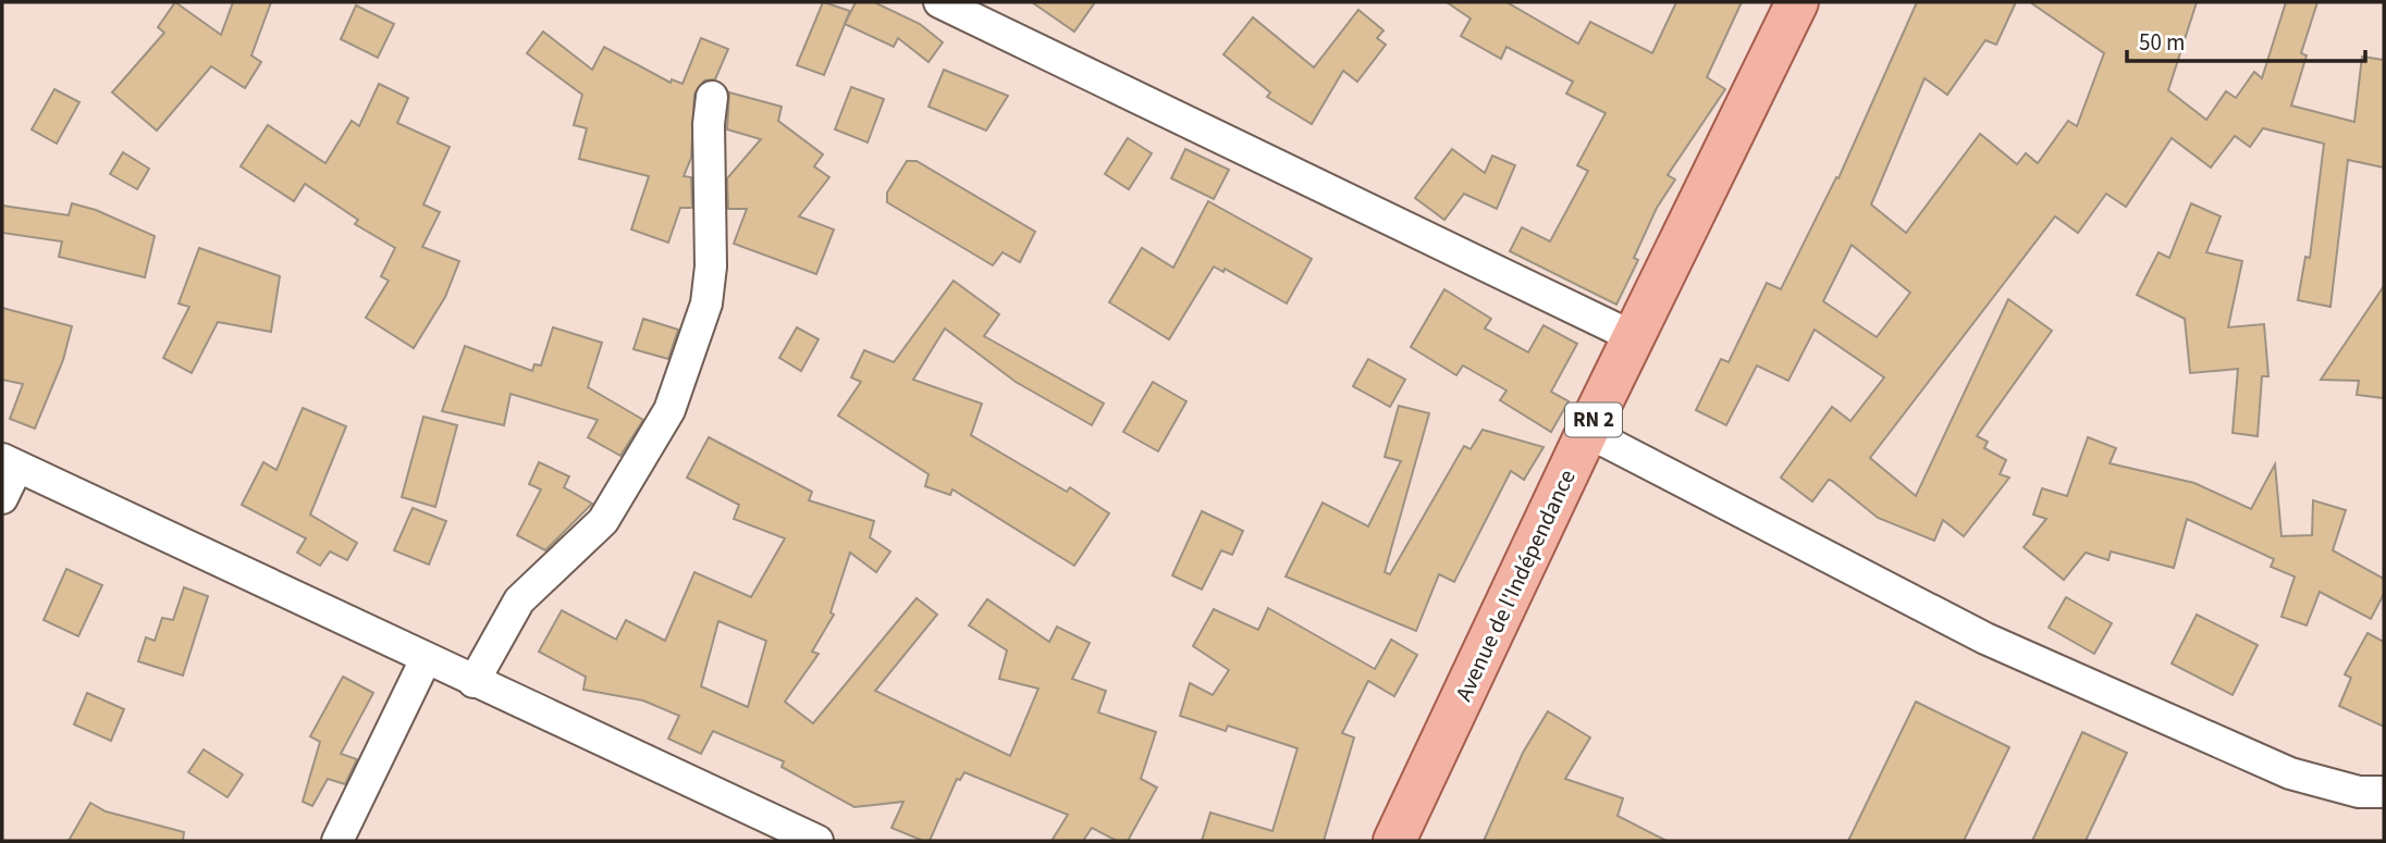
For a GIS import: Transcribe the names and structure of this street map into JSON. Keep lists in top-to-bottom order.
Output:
{
  "streets": {
    "main road": ["RN 2", "Avenue de l'Indépendance"]
  },
  "scale_bar": "50 m"
}
